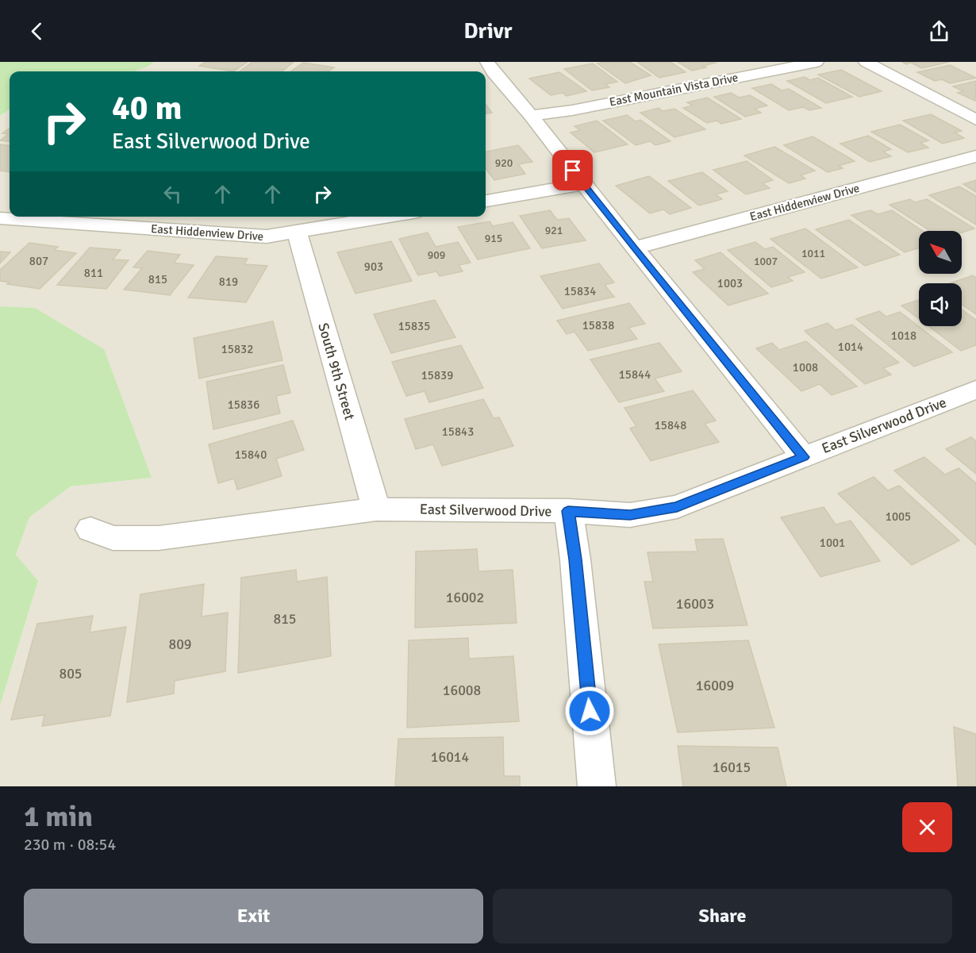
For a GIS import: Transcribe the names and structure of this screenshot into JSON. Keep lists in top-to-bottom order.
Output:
{
  "streets": {
    "street": [
      "East Mountain Vista Drive",
      "East Hiddenview Drive",
      "South 9th Street",
      "East Silverwood Drive"
    ]
  },
  "crossings": [
    ["East Hiddenview Drive", "South 9th Street"],
    ["South 9th Street", "East Silverwood Drive"]
  ],
  "house_numbers": [
    "920",
    "921",
    "915",
    "1011",
    "909",
    "807",
    "1007",
    "903",
    "811",
    "815",
    "819",
    "1003",
    "15834",
    "15838",
    "15835",
    "1018",
    "1014",
    "15832",
    "1008",
    "15844",
    "15839",
    "15836",
    "15848",
    "15843",
    "15840",
    "1005",
    "1001",
    "16002",
    "16003",
    "815",
    "809",
    "805",
    "16009",
    "16008",
    "16014",
    "16015"
  ],
  "north": "top left",
  "page": {
    "header": "Drivr",
    "turn": ["40 m", "East Silverwood Drive"],
    "heading": ["1 min", "230 m · 08:54"],
    "buttons": ["Exit", "Share"]
  }
}
